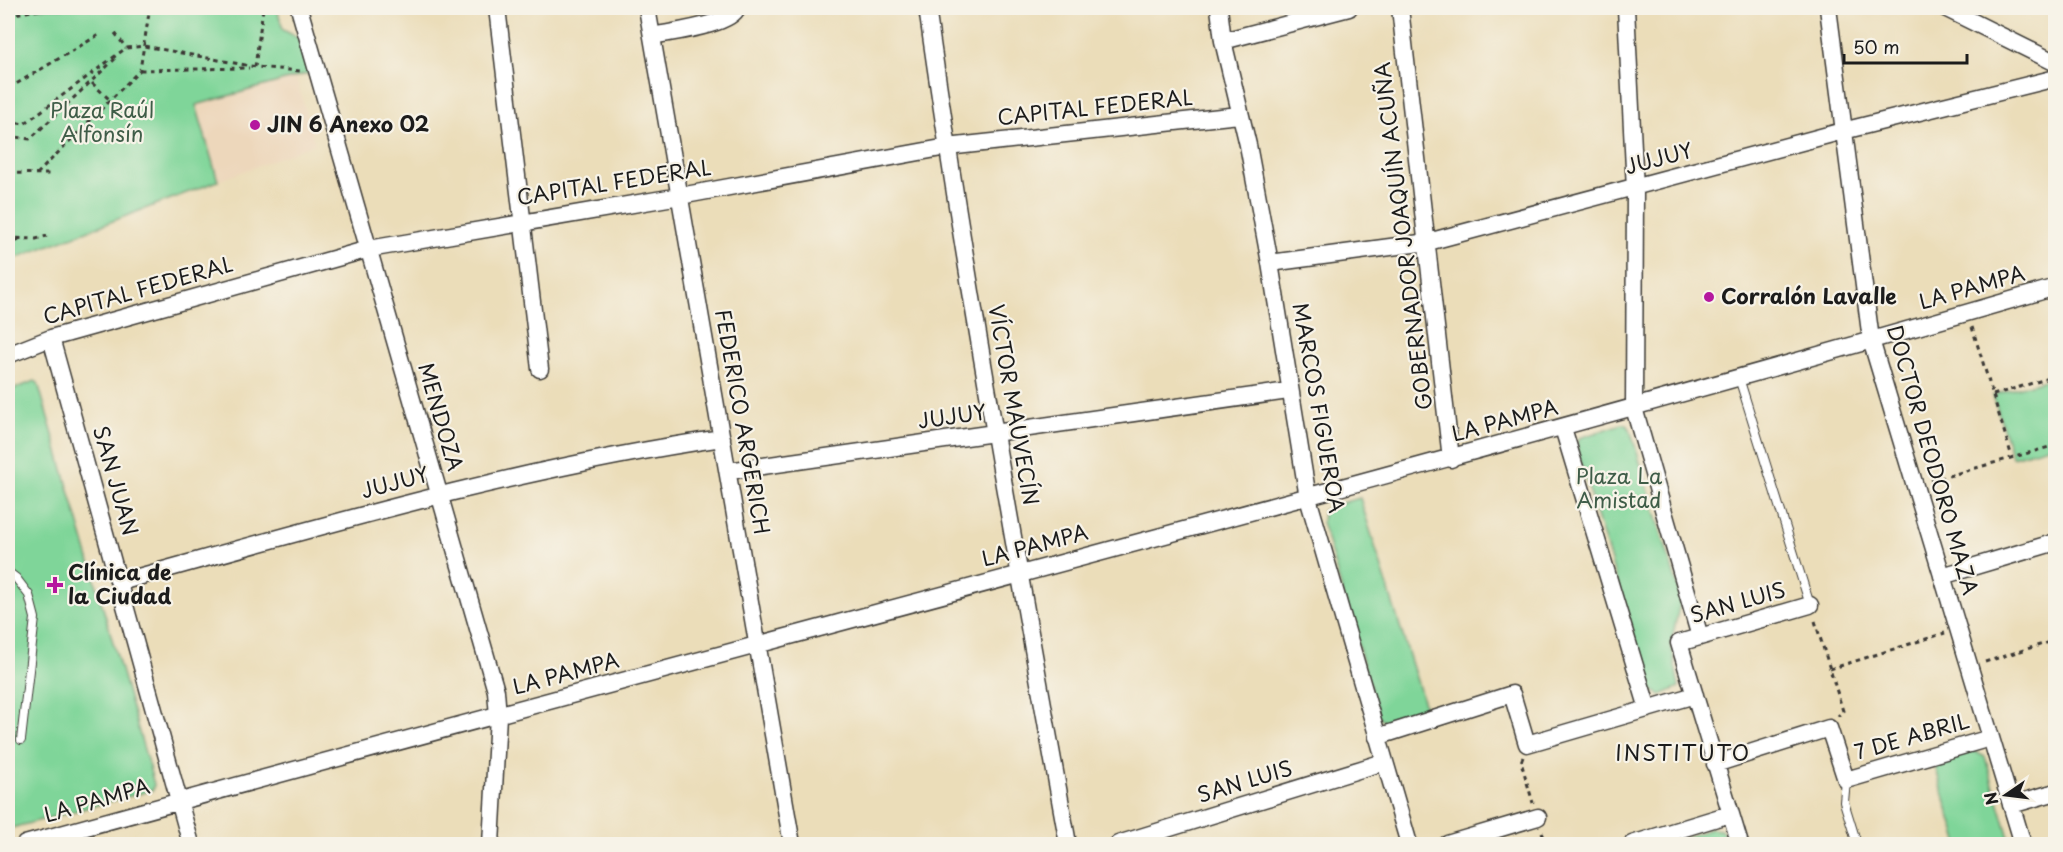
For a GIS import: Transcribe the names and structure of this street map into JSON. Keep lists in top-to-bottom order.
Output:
{
  "streets": {
    "street": [
      "CAPITAL FEDERAL",
      "JUJUY",
      "GOBERNADOR JOAQUÍN ACUÑA",
      "LA PAMPA",
      "VÍCTOR MAUVECÍN",
      "MARCOS FIGUEROA",
      "MENDOZA",
      "FEDERICO ARGERICH",
      "DOCTOR DEODORO MAZA",
      "SAN JUAN",
      "SAN LUIS",
      "7 DE ABRIL"
    ]
  },
  "crossings": [
    ["CAPITAL FEDERAL", "VÍCTOR MAUVECÍN"],
    ["CAPITAL FEDERAL", "MARCOS FIGUEROA"],
    ["CAPITAL FEDERAL", "MENDOZA"],
    ["CAPITAL FEDERAL", "FEDERICO ARGERICH"],
    ["CAPITAL FEDERAL", "SAN JUAN"],
    ["JUJUY", "GOBERNADOR JOAQUÍN ACUÑA"],
    ["JUJUY", "VÍCTOR MAUVECÍN"],
    ["JUJUY", "MARCOS FIGUEROA"],
    ["JUJUY", "MENDOZA"],
    ["JUJUY", "FEDERICO ARGERICH"],
    ["JUJUY", "DOCTOR DEODORO MAZA"],
    ["JUJUY", "SAN JUAN"],
    ["GOBERNADOR JOAQUÍN ACUÑA", "LA PAMPA"],
    ["LA PAMPA", "VÍCTOR MAUVECÍN"],
    ["LA PAMPA", "MARCOS FIGUEROA"],
    ["LA PAMPA", "MENDOZA"],
    ["LA PAMPA", "FEDERICO ARGERICH"],
    ["LA PAMPA", "DOCTOR DEODORO MAZA"],
    ["LA PAMPA", "SAN JUAN"],
    ["MARCOS FIGUEROA", "SAN LUIS"],
    ["DOCTOR DEODORO MAZA", "7 DE ABRIL"]
  ],
  "districts": ["INSTITUTO"],
  "parks": ["Plaza Raúl Alfonsín", "Plaza La Amistad"],
  "places": {
    "other": ["JIN 6 Anexo 02", "Corralón Lavalle"],
    "health": ["Clínica de la Ciudad"]
  },
  "scale_bar": "50 m",
  "north": "left"
}
